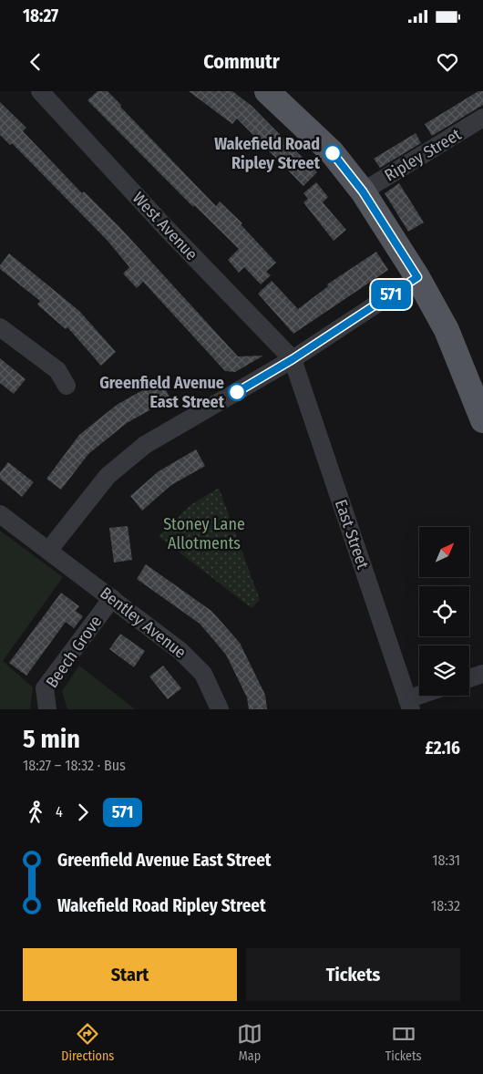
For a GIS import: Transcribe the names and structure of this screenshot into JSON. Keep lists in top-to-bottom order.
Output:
{
  "streets": {
    "street": [
      "Ripley Street",
      "West Avenue",
      "East Street",
      "Bentley Avenue",
      "Beech Grove"
    ]
  },
  "crossings": [
    ["West Avenue", "East Street"],
    ["Bentley Avenue", "Beech Grove"]
  ],
  "parks": ["Stoney Lane Allotments"],
  "places": ["Wakefield Road Ripley Street", "Greenfield Avenue East Street"],
  "lines": ["bus line 571"],
  "north": "top right",
  "page": {
    "status": "18:27",
    "header": "Commutr",
    "on_map": "571",
    "heading": ["5 min", "18:27 – 18:32 · Bus", "£2.16"],
    "legs": ["4", "571"],
    "list": [
      {
        "name": "Greenfield Avenue East Street",
        "value": "18:31"
      },
      {
        "name": "Wakefield Road Ripley Street",
        "value": "18:32"
      }
    ],
    "buttons": ["Start", "Tickets"],
    "tabs": ["Directions", "Map", "Tickets"]
  }
}
